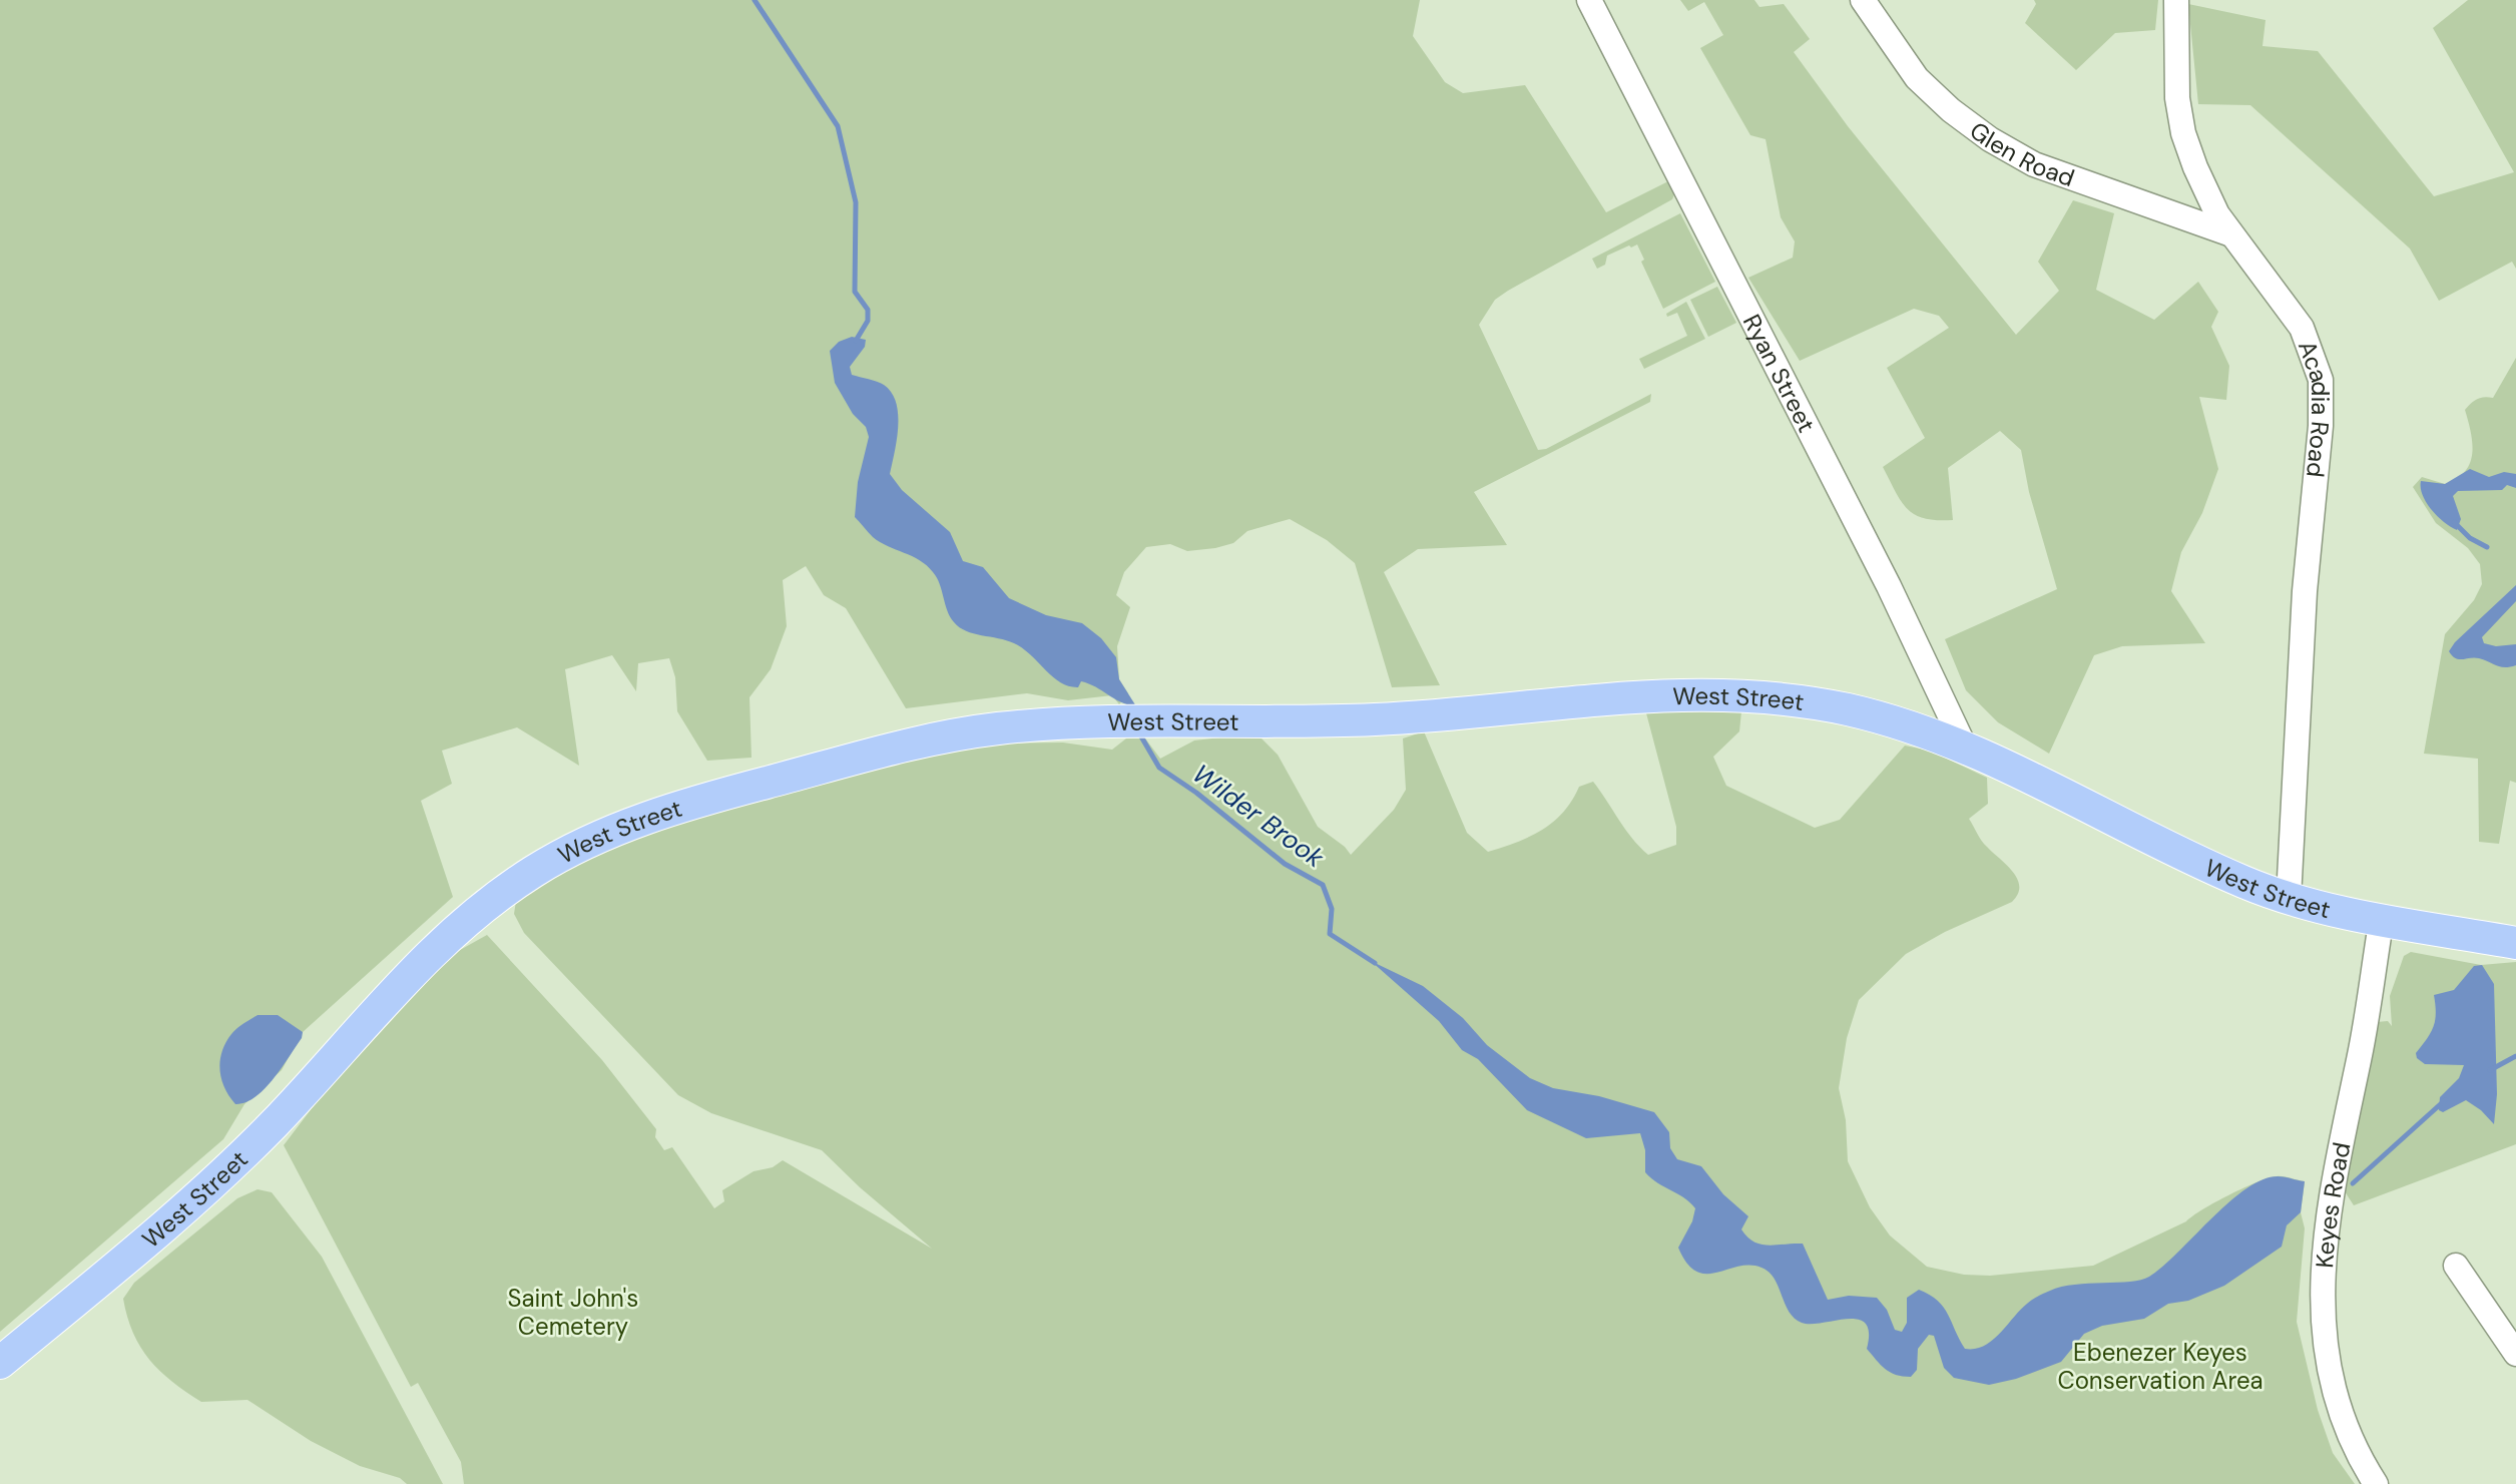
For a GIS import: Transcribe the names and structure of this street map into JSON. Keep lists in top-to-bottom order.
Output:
{
  "streets": {
    "main road": ["West Street"],
    "street": [
      "Glen Road",
      "Ryan Street",
      "Acadia Road",
      "Keyes Road"
    ]
  },
  "crossings": [
    ["Glen Road", "Acadia Road"],
    ["Ryan Street", "West Street"],
    ["Acadia Road", "West Street"],
    ["West Street", "Keyes Road"]
  ],
  "water": ["Wilder Brook"],
  "parks": ["Saint John's Cemetery", "Ebenezer Keyes Conservation Area"]
}
